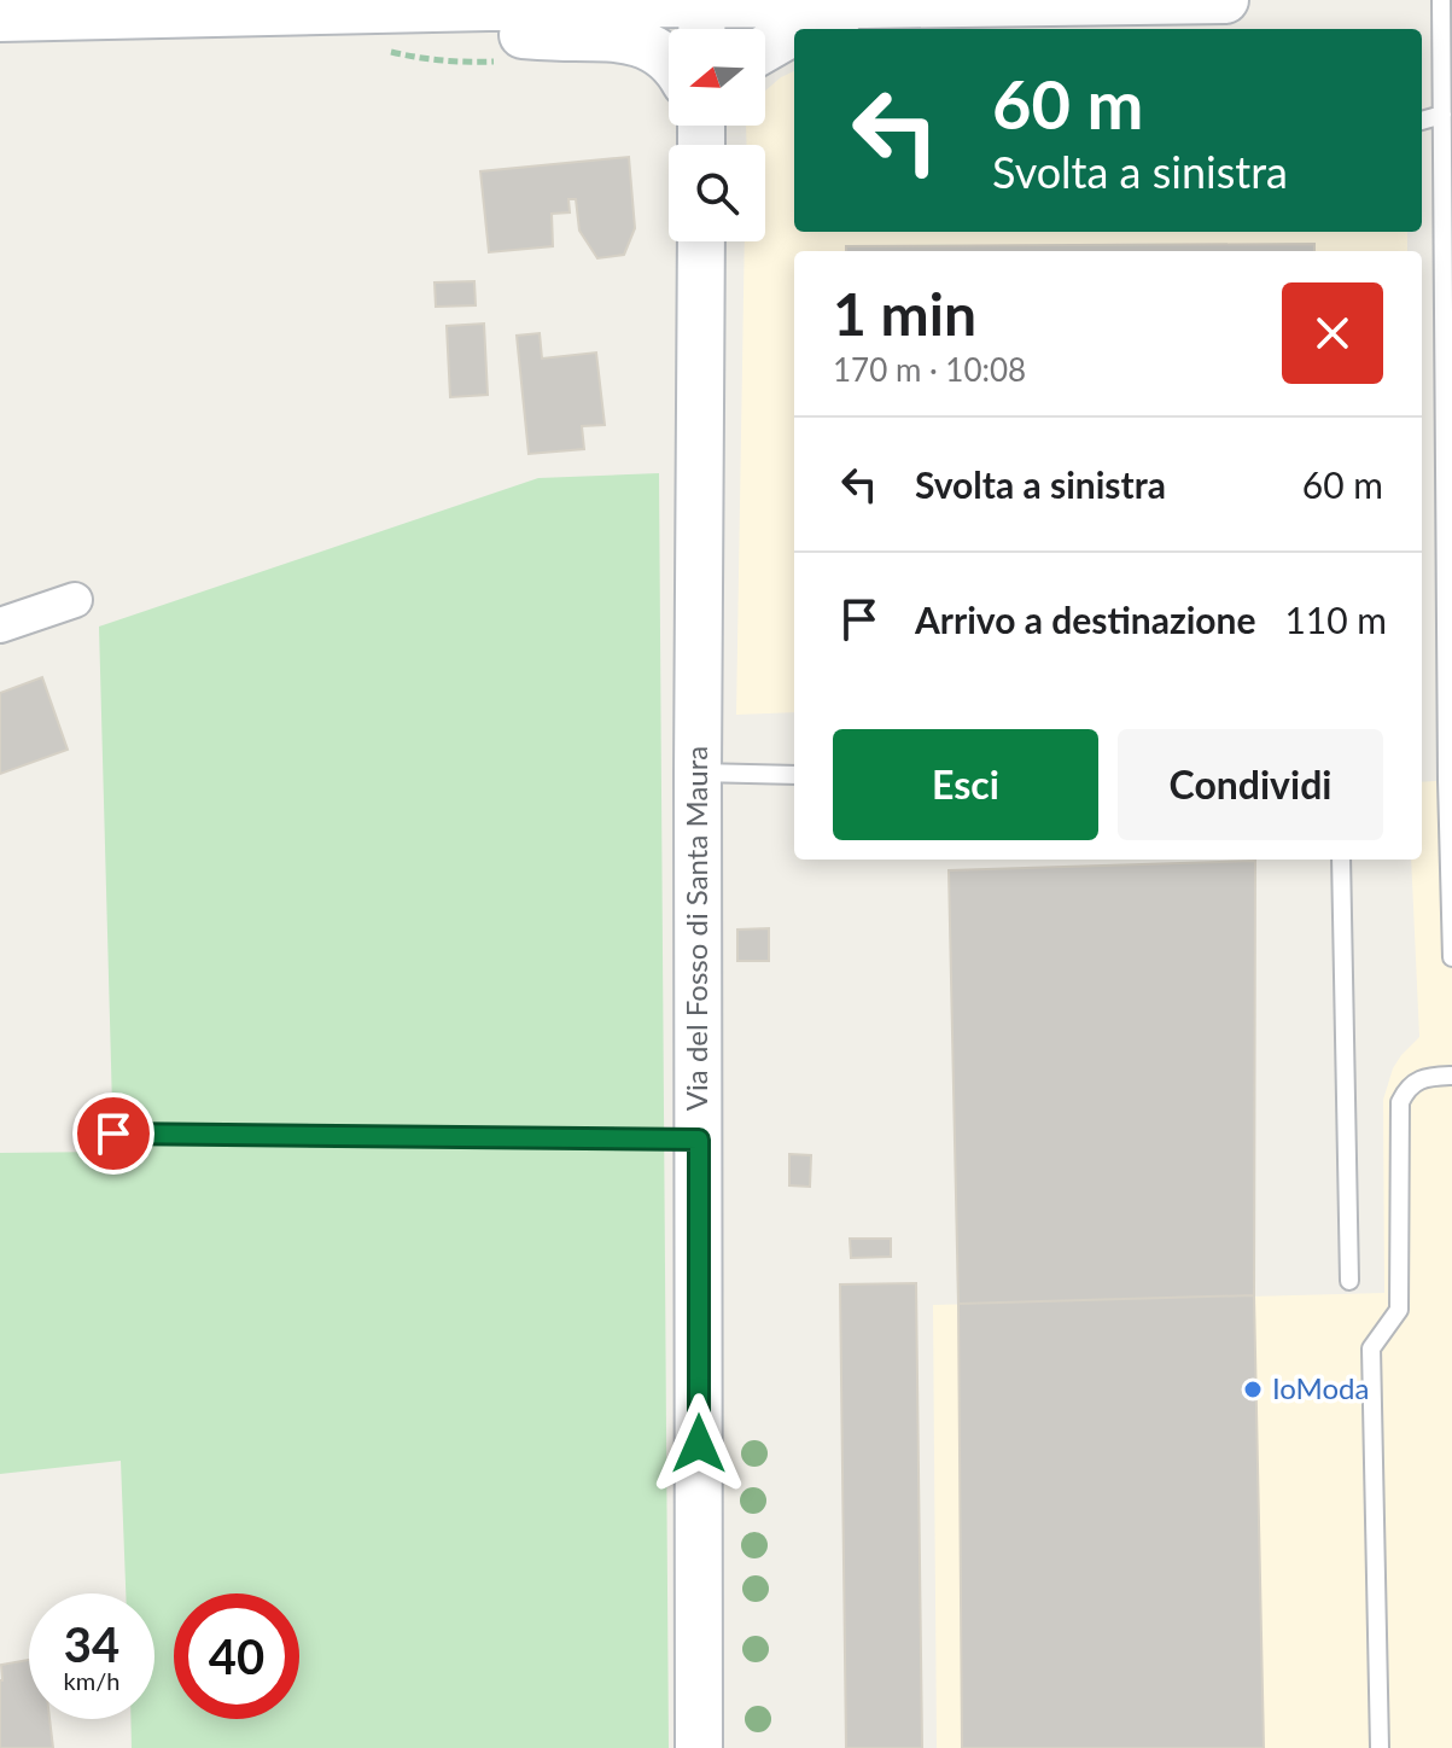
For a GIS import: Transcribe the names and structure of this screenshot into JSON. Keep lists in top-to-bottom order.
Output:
{
  "streets": {
    "street": ["Via del Fosso di Santa Maura"]
  },
  "places": ["IoModa"],
  "north": "left",
  "page": {
    "turn": ["60 m", "Svolta a sinistra"],
    "heading": ["1 min", "170 m · 10:08"],
    "list": [
      {
        "name": "Svolta a sinistra",
        "value": "60 m"
      },
      {
        "name": "Arrivo a destinazione",
        "value": "110 m"
      }
    ],
    "buttons": ["Esci", "Condividi"],
    "speed": "34 km/h",
    "limit": "40"
  }
}
